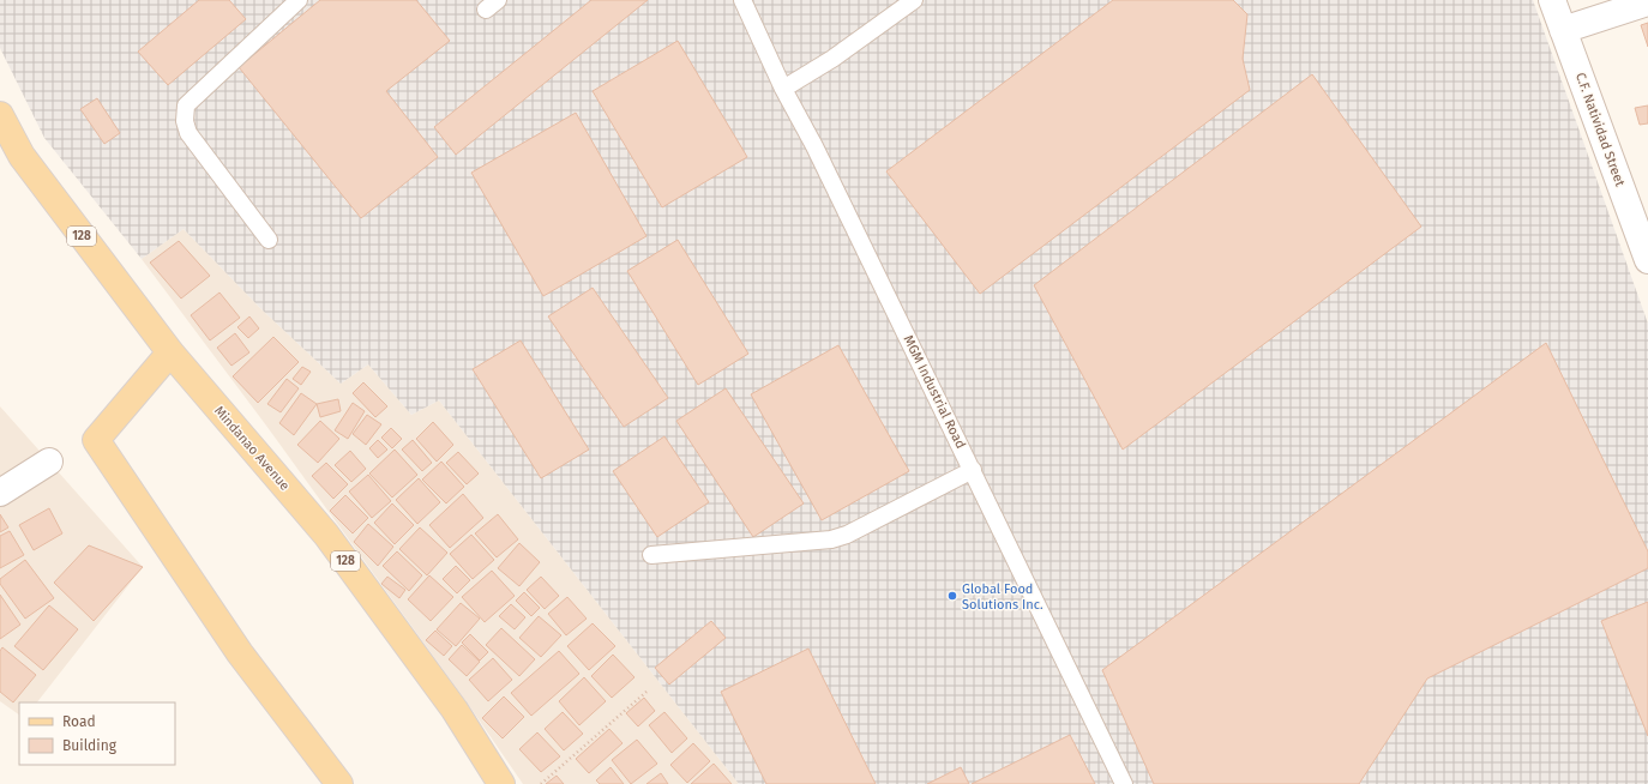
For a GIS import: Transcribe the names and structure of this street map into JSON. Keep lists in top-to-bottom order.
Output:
{
  "streets": {
    "main road": ["128", "Mindanao Avenue"],
    "street": ["C.F. Natividad Street"],
    "lane": ["MGM Industrial Road"]
  },
  "places": ["Global Food Solutions Inc."],
  "legend": ["Road", "Building"]
}
